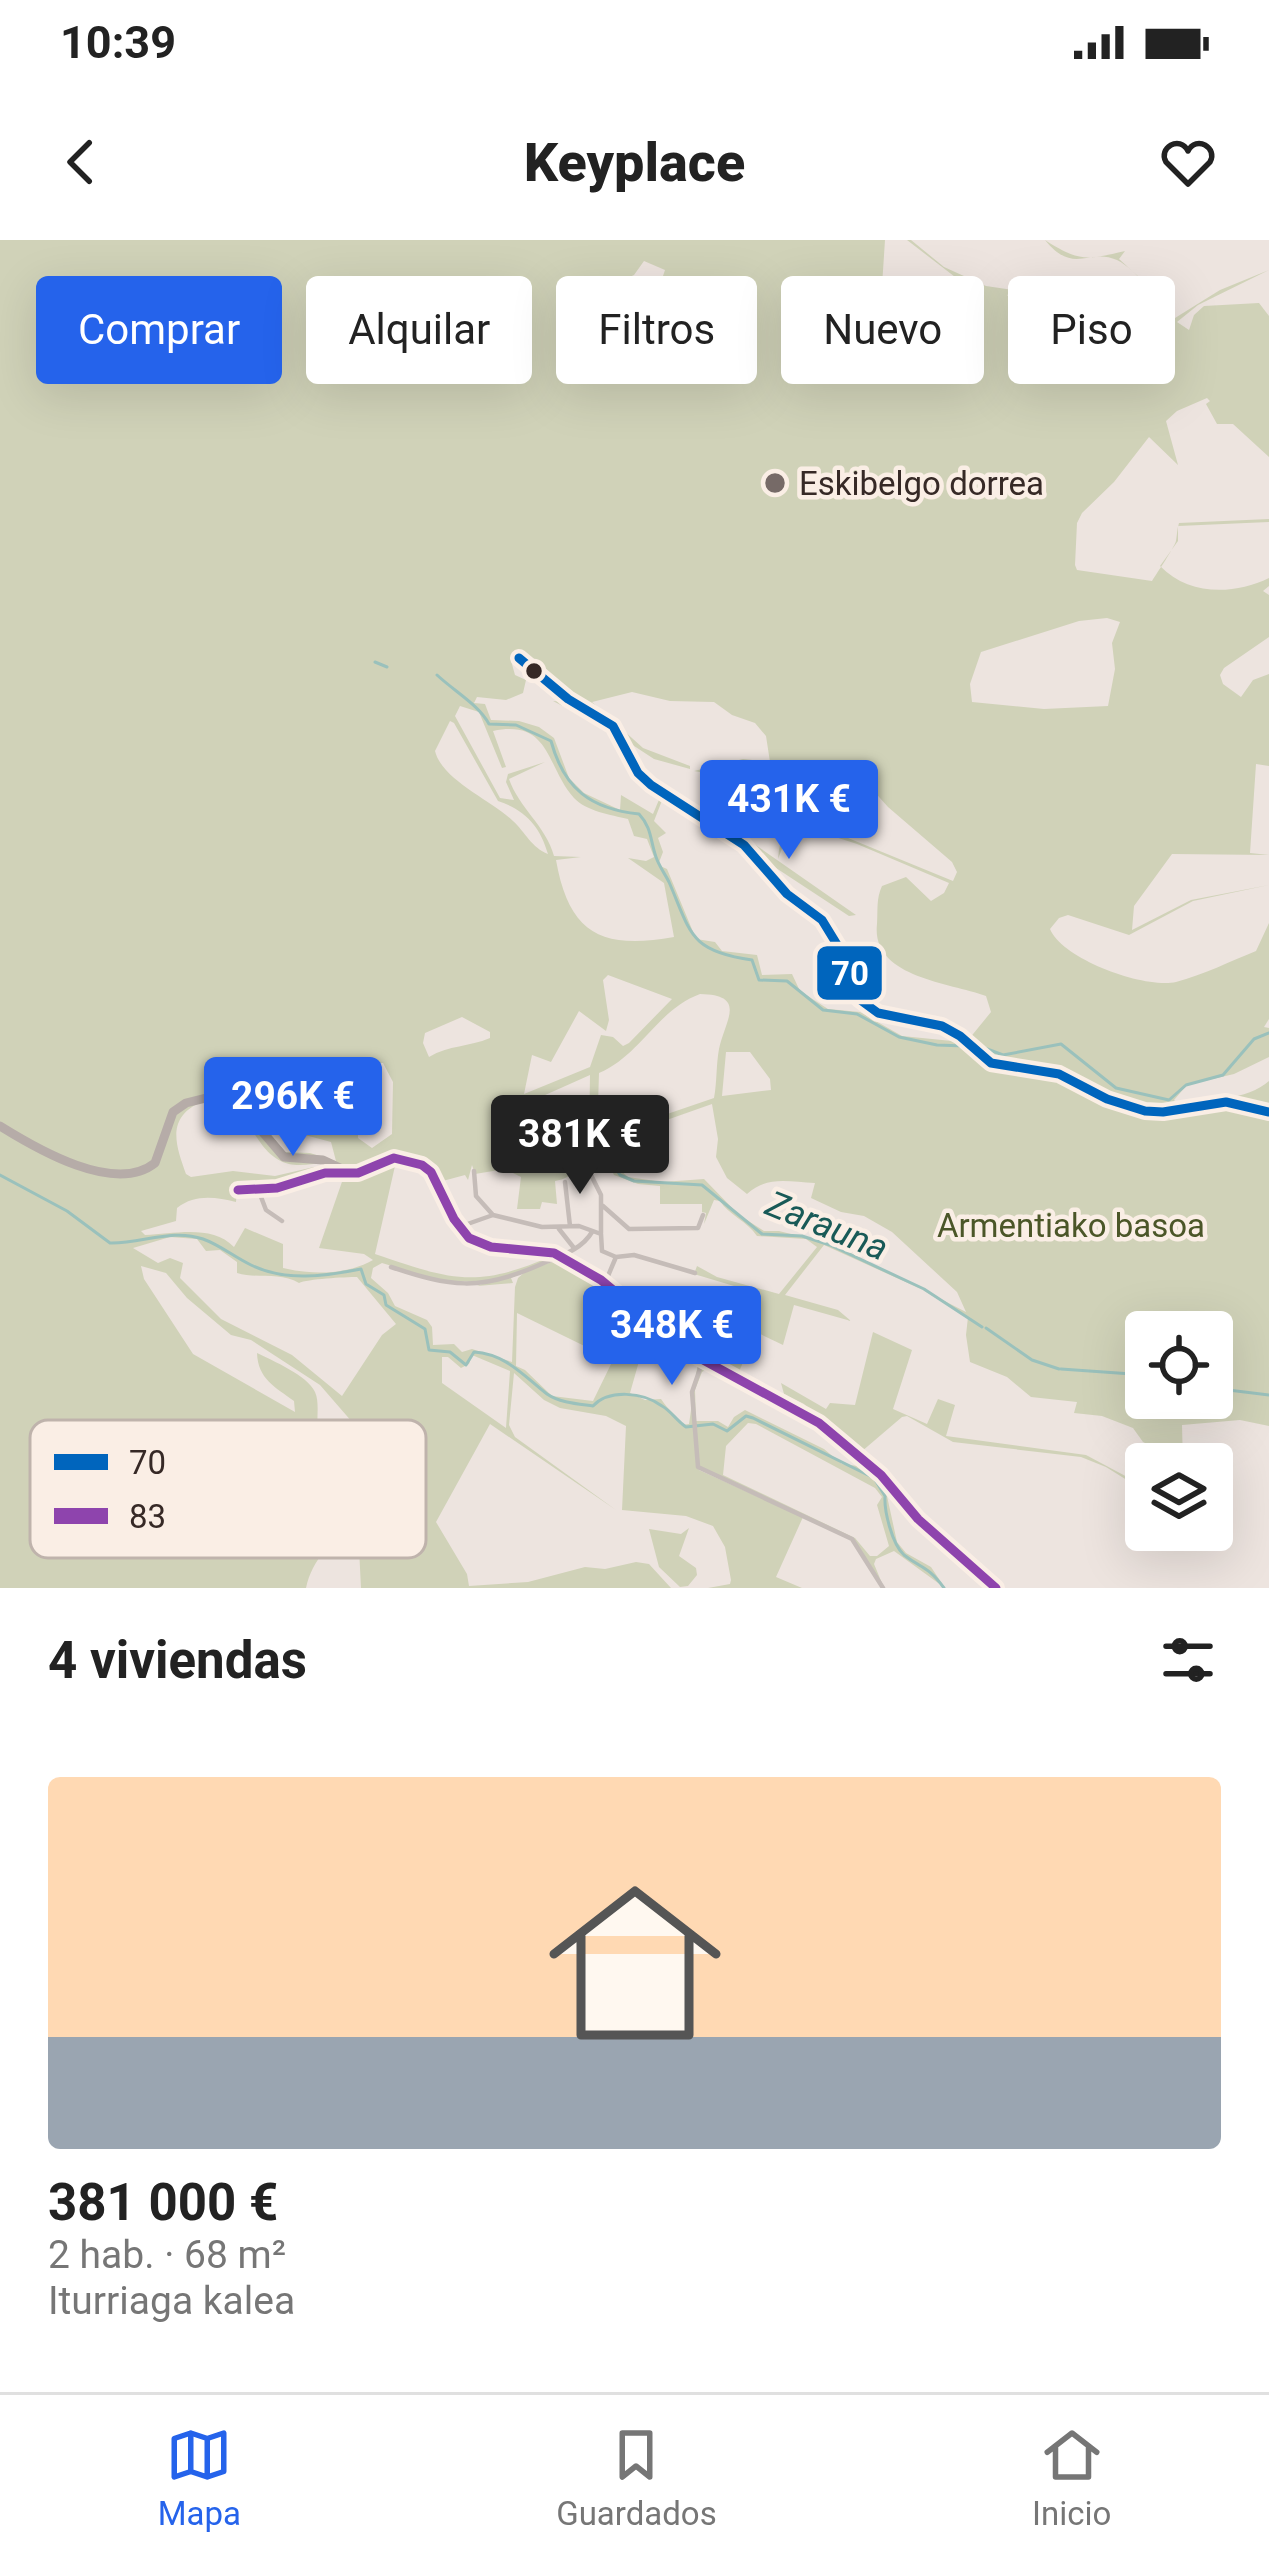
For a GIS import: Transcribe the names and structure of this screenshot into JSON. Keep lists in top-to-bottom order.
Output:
{
  "water": ["Zarauna"],
  "parks": ["Armentiako basoa"],
  "places": ["Eskibelgo dorrea"],
  "lines": ["transit line 70", "transit line 83"],
  "legend": ["70", "83"],
  "page": {
    "status": "10:39",
    "header": "Keyplace",
    "chip": [
      "Comprar",
      "Alquilar",
      "Filtros",
      "Nuevo",
      "Piso"
    ],
    "price": [
      "431K €",
      "296K €",
      "381K €",
      "348K €"
    ],
    "heading": "4 viviendas",
    "list": [
      {
        "name": "381 000 €",
        "note": "2 hab. · 68 m² · Iturriaga kalea"
      }
    ],
    "tabs": ["Mapa", "Guardados", "Inicio"]
  }
}
